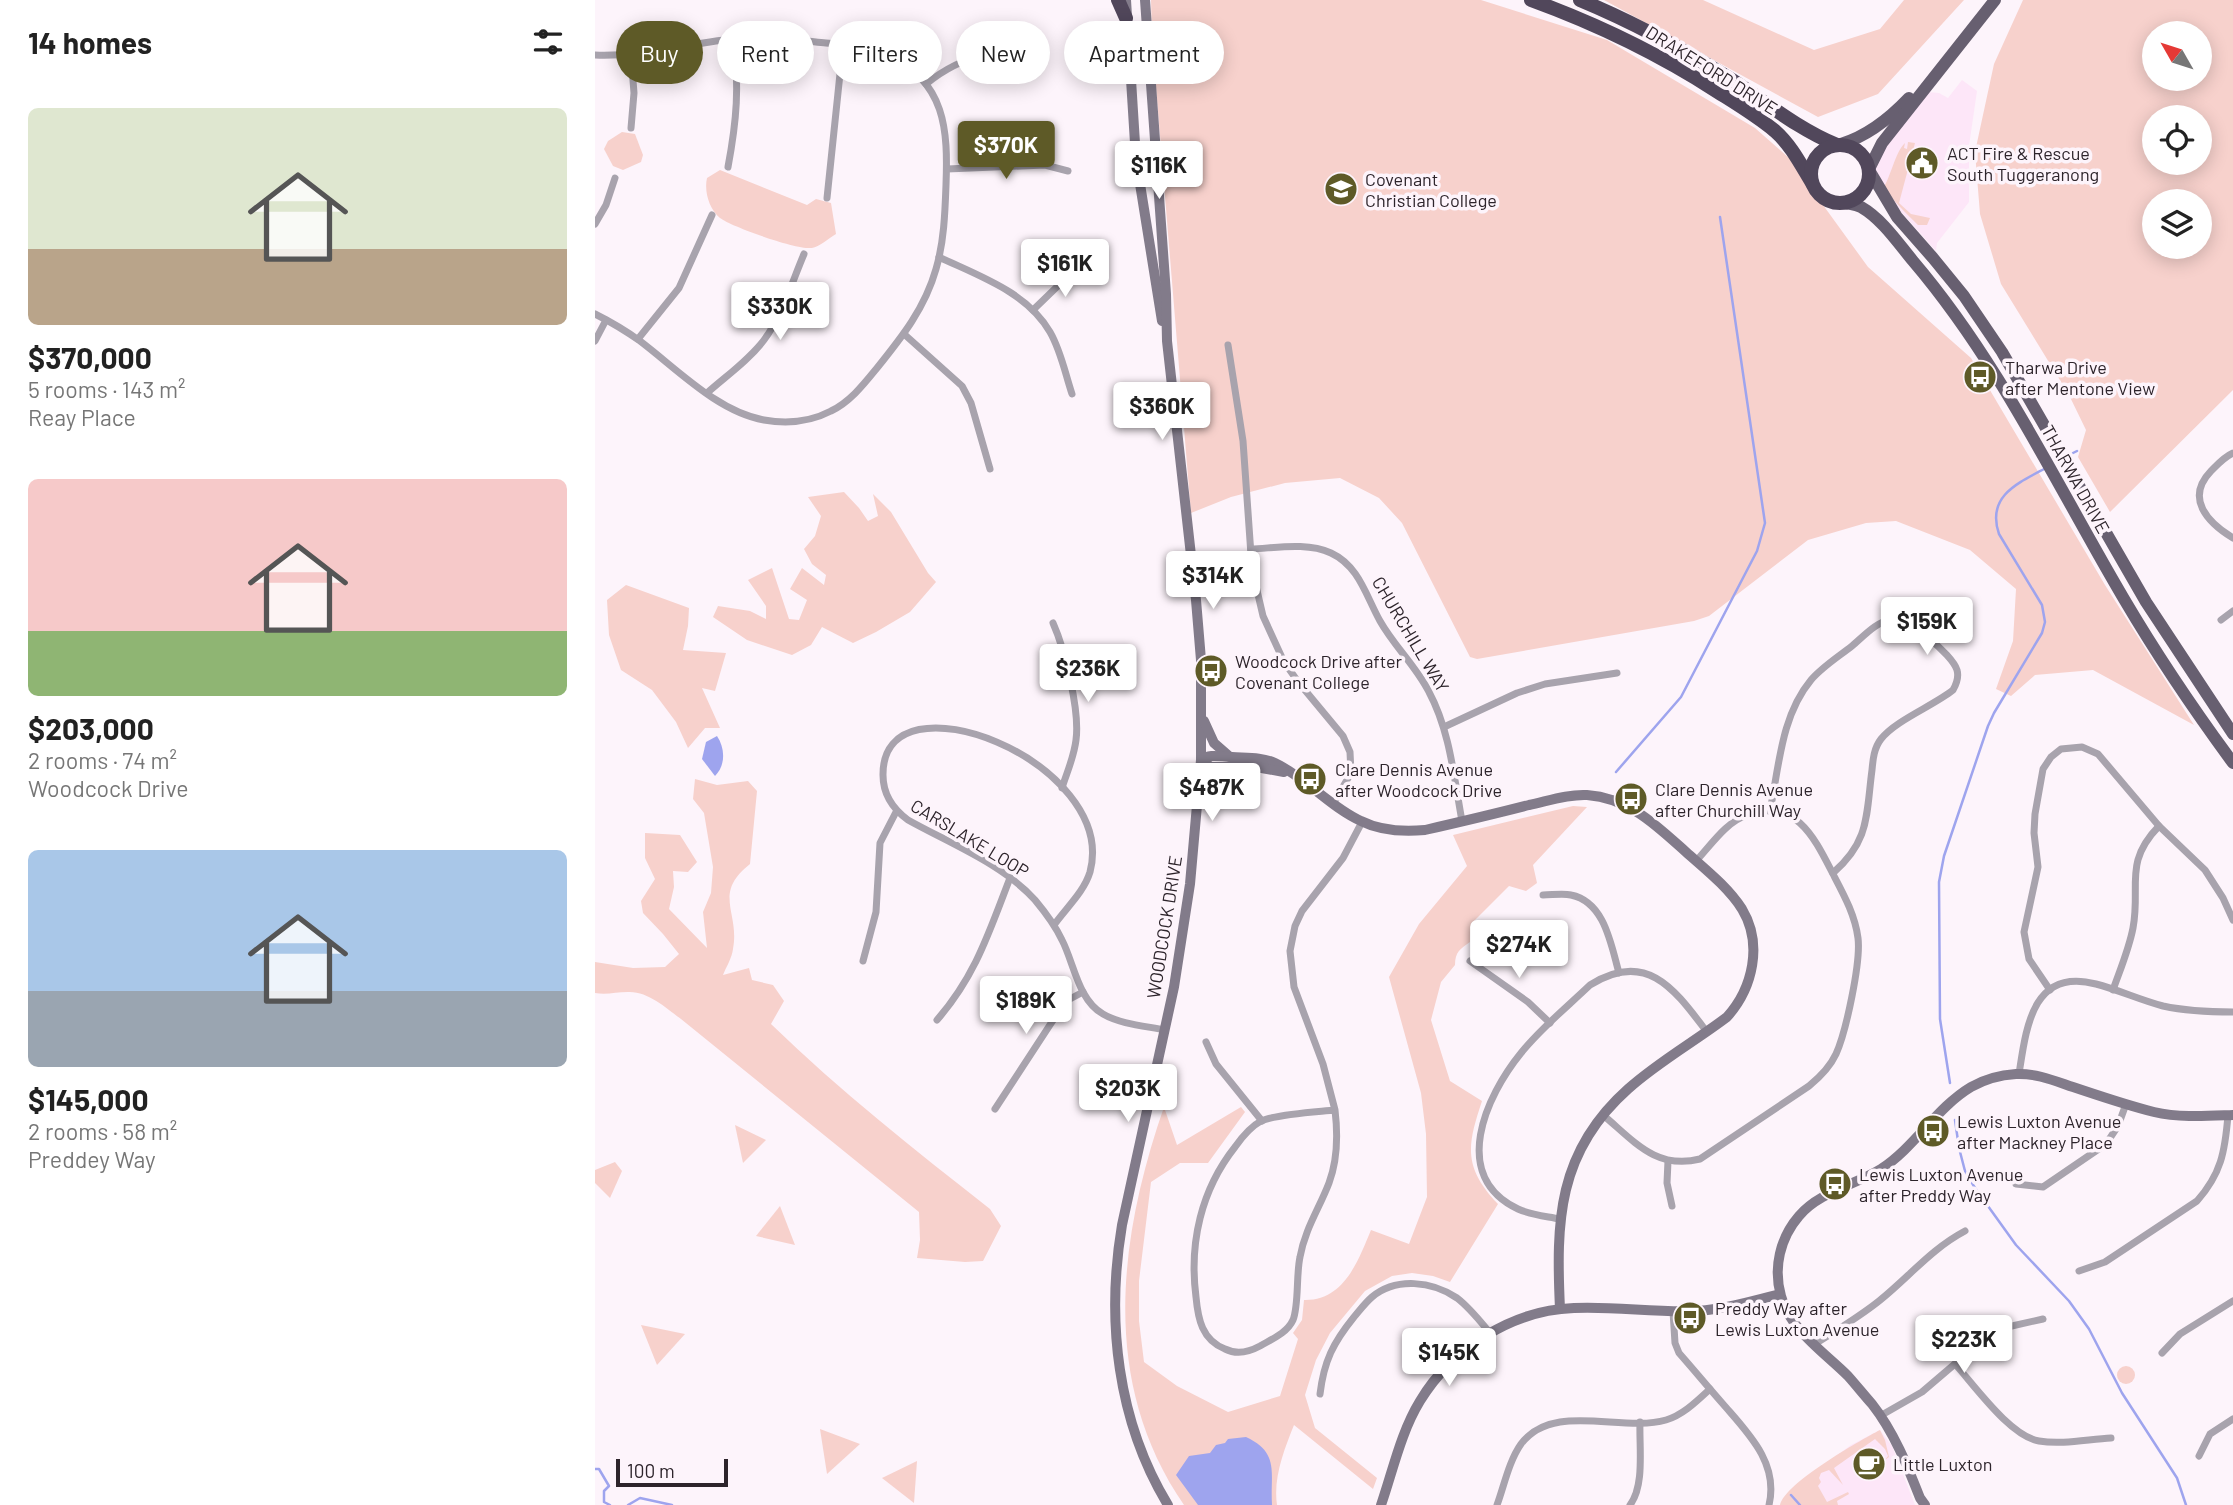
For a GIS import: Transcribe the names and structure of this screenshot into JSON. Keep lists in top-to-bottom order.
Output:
{
  "streets": {
    "highway": ["DRAKEFORD DRIVE"],
    "main road": ["THARWA DRIVE"],
    "street": ["CHURCHILL WAY", "CARSLAKE LOOP", "WOODCOCK DRIVE"]
  },
  "crossings": [
    ["DRAKEFORD DRIVE", "THARWA DRIVE"],
    ["CARSLAKE LOOP", "WOODCOCK DRIVE"]
  ],
  "places": {
    "public building": ["ACT Fire & Rescue South Tuggeranong"],
    "school or university": ["Covenant Christian College"],
    "bus stop": [
      "Tharwa Drive after Mentone View",
      "Woodcock Drive after Covenant College",
      "Clare Dennis Avenue after Woodcock Drive",
      "Clare Dennis Avenue after Churchill Way",
      "Lewis Luxton Avenue after Mackney Place",
      "Lewis Luxton Avenue after Preddy Way",
      "Preddy Way after Lewis Luxton Avenue"
    ],
    "cafe": ["Little Luxton"]
  },
  "scale_bar": "100 m",
  "north": "top left",
  "page": {
    "heading": "14 homes",
    "chip": [
      "Buy",
      "Rent",
      "Filters",
      "New",
      "Apartment"
    ],
    "list": [
      {
        "name": "$370,000",
        "note": "5 rooms · 143 m² · Reay Place"
      },
      {
        "name": "$203,000",
        "note": "2 rooms · 74 m² · Woodcock Drive"
      },
      {
        "name": "$145,000",
        "note": "2 rooms · 58 m² · Preddey Way"
      }
    ],
    "price": [
      "$370K",
      "$116K",
      "$161K",
      "$330K",
      "$360K",
      "$314K",
      "$159K",
      "$236K",
      "$487K",
      "$274K",
      "$189K",
      "$203K",
      "$223K",
      "$145K"
    ],
    "scale": "100 m"
  }
}
